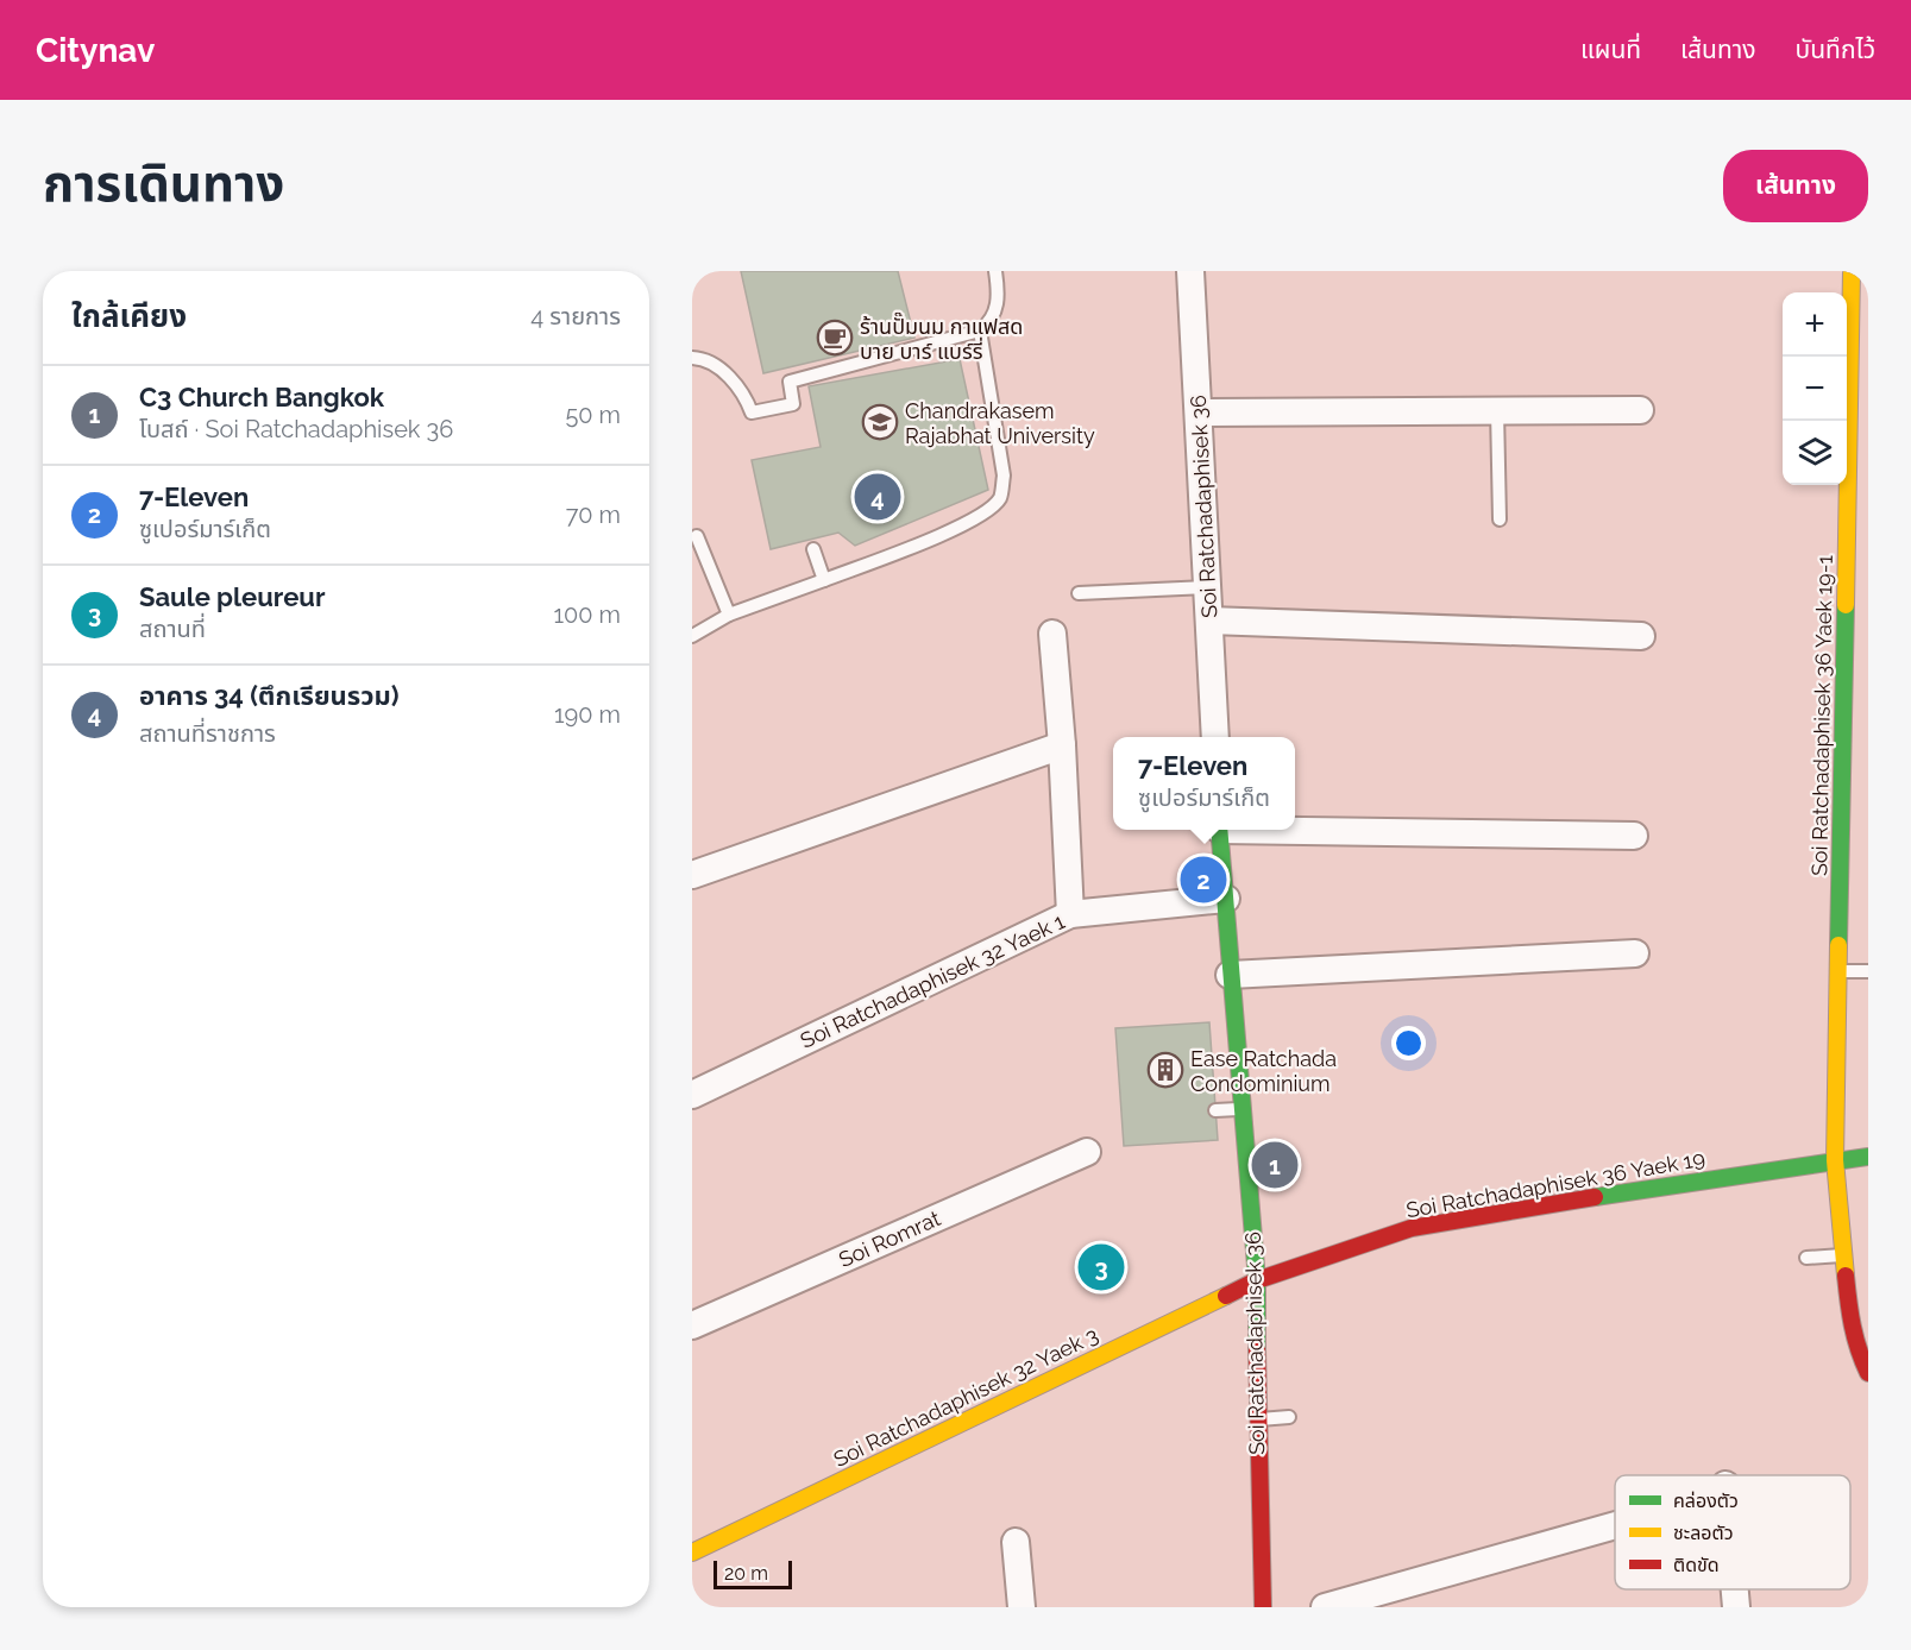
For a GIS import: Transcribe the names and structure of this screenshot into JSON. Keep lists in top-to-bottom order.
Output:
{
  "streets": {
    "street": [
      "Soi Ratchadaphisek 36",
      "Soi Ratchadaphisek 36 Yaek 19-1",
      "Soi Ratchadaphisek 32 Yaek 1",
      "Soi Ratchadaphisek 36 Yaek 19",
      "Soi Romrat",
      "Soi Ratchadaphisek 32 Yaek 3"
    ]
  },
  "crossings": [
    ["Soi Ratchadaphisek 36", "Soi Ratchadaphisek 32 Yaek 1"],
    ["Soi Ratchadaphisek 36", "Soi Ratchadaphisek 36 Yaek 19"],
    ["Soi Ratchadaphisek 36", "Soi Ratchadaphisek 32 Yaek 3"],
    ["Soi Ratchadaphisek 36 Yaek 19-1", "Soi Ratchadaphisek 36 Yaek 19"],
    ["Soi Ratchadaphisek 36 Yaek 19", "Soi Ratchadaphisek 32 Yaek 3"]
  ],
  "places": {
    "cafe": ["ร้านปั๊มนม กาแฟสด บาย บาร์ แบร์รี่"],
    "school or university": ["Chandrakasem Rajabhat University"],
    "building": ["Ease Ratchada Condominium"]
  },
  "legend": ["คล่องตัว", "ชะลอตัว", "ติดขัด"],
  "scale_bar": "20 m",
  "page": {
    "header": "Citynav",
    "nav": ["แผนที่", "เส้นทาง", "บันทึกไว้"],
    "title": "การเดินทาง",
    "buttons": "เส้นทาง",
    "heading": ["ใกล้เคียง", "4 รายการ"],
    "map_buttons": ["+", "−"],
    "list": [
      {
        "mark": "1",
        "name": "C3 Church Bangkok",
        "note": "โบสถ์ · Soi Ratchadaphisek 36",
        "value": "50 m"
      },
      {
        "mark": "2",
        "name": "7-Eleven",
        "note": "ซูเปอร์มาร์เก็ต",
        "value": "70 m"
      },
      {
        "mark": "3",
        "name": "Saule pleureur",
        "note": "สถานที่",
        "value": "100 m"
      },
      {
        "mark": "4",
        "name": "อาคาร 34 (ตึกเรียนรวม)",
        "note": "สถานที่ราชการ",
        "value": "190 m"
      }
    ],
    "pins": [
      "4",
      "2",
      "1",
      "3"
    ],
    "popup": ["7-Eleven", "ซูเปอร์มาร์เก็ต"],
    "scale": "20 m"
  }
}
